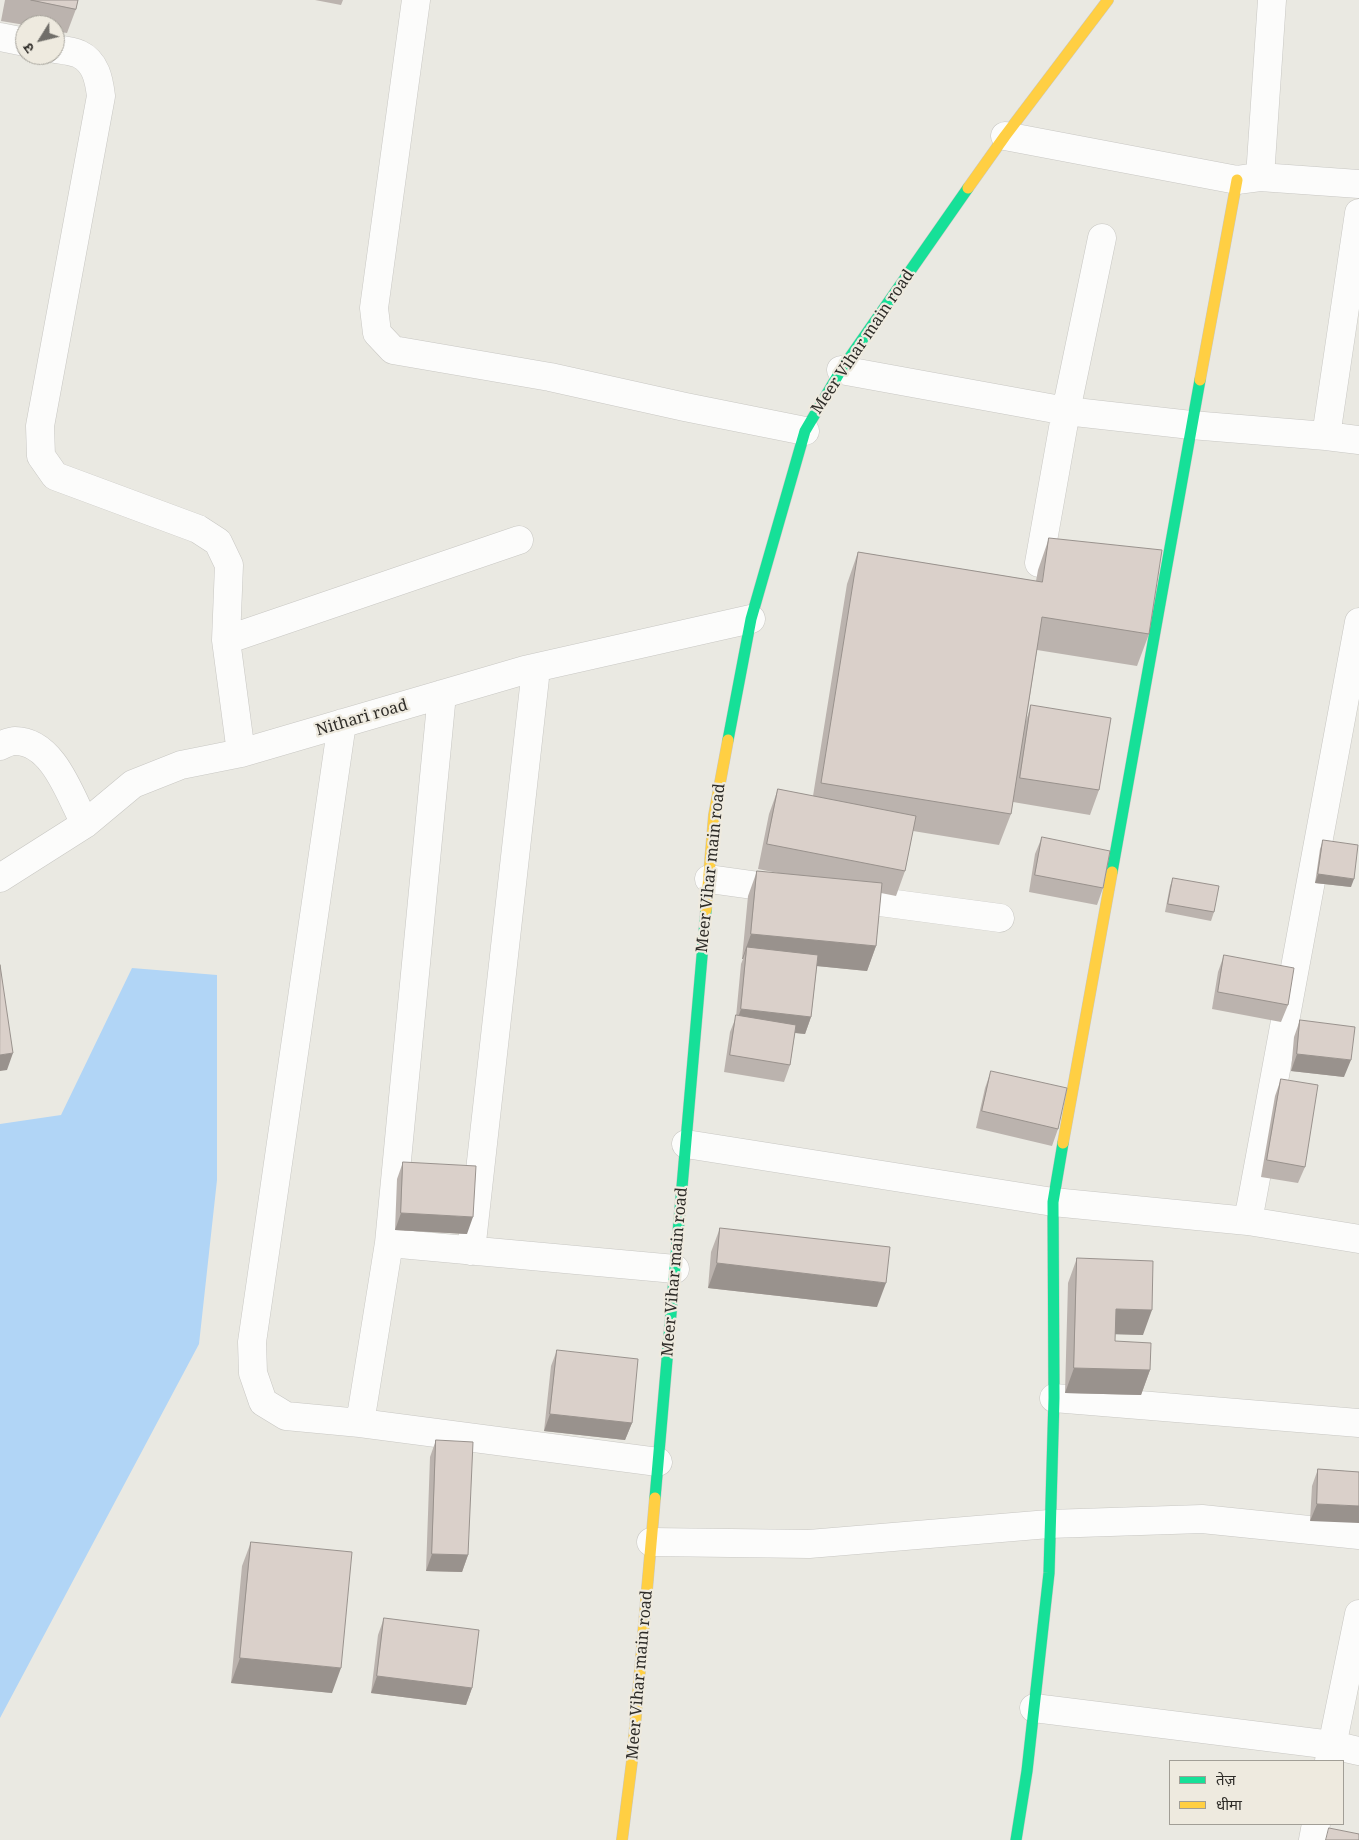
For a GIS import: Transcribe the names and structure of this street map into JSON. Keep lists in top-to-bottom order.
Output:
{
  "streets": {
    "street": ["Meer Vihar main road", "Nithari road"]
  },
  "crossings": [
    ["Meer Vihar main road", "Nithari road"]
  ],
  "legend": ["तेज़", "धीमा"],
  "north": "bottom left"
}
